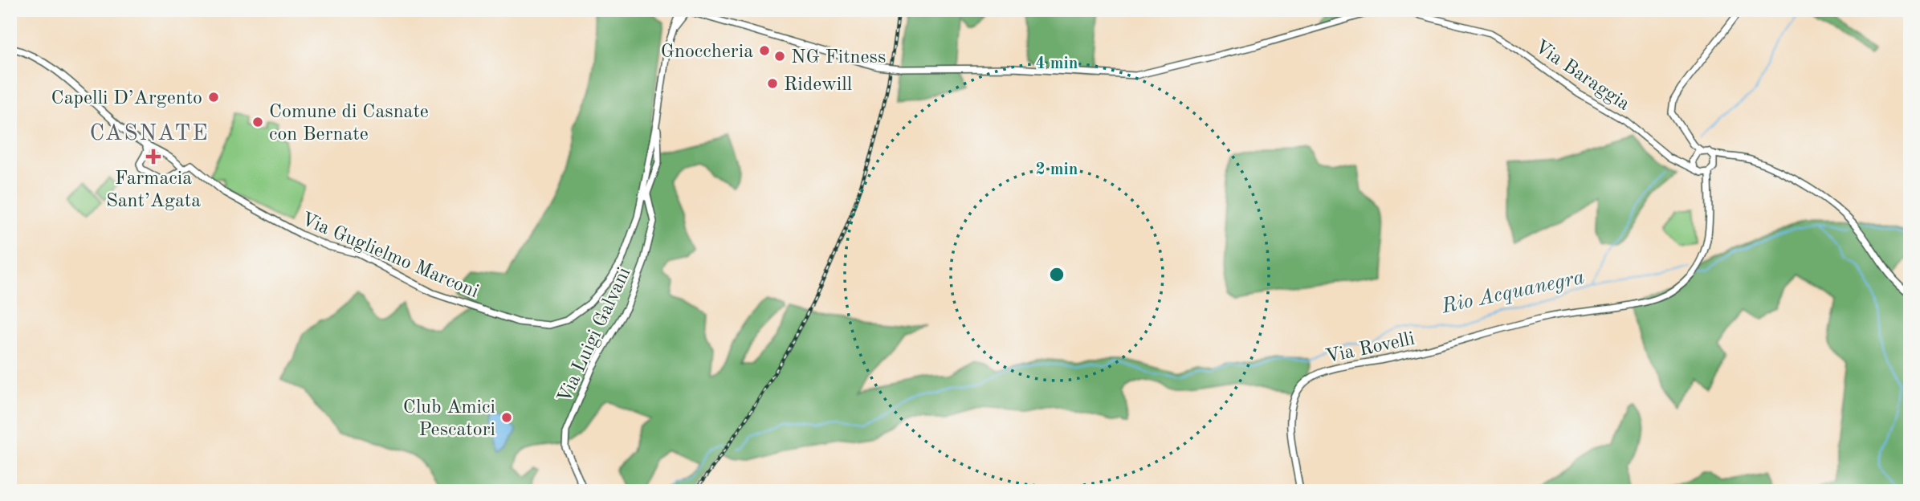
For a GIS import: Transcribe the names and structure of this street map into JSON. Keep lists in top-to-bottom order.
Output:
{
  "streets": {
    "street": [
      "Via Baraggia",
      "Via Guglielmo Marconi",
      "Via Luigi Galvani",
      "Via Rovelli"
    ]
  },
  "crossings": [
    ["Via Baraggia", "Via Rovelli"]
  ],
  "districts": ["CASNATE"],
  "water": ["Rio Acquanegra"],
  "places": {
    "other": [
      "Gnoccheria",
      "NG Fitness",
      "Ridewill",
      "Capelli D’Argento",
      "Comune di Casnate con Bernate",
      "Club Amici Pescatori"
    ],
    "health": ["Farmacia Sant’Agata"]
  },
  "rings": ["4 min", "2 min"]
}
